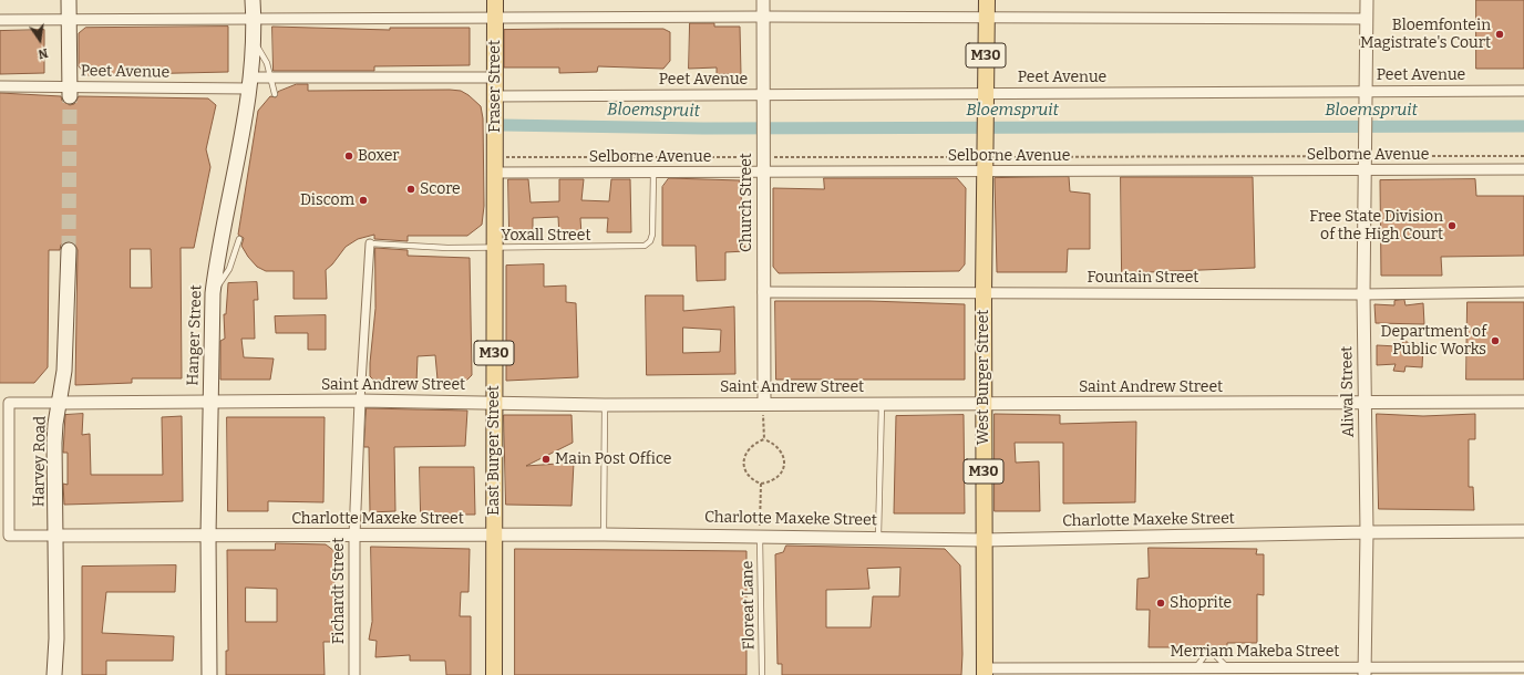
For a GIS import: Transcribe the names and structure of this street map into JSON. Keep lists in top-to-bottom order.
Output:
{
  "streets": {
    "main road": [
      "M30",
      "Fraser Street",
      "Hanger Street",
      "West Burger Street",
      "East Burger Street",
      "Harvey Road"
    ],
    "street": [
      "Peet Avenue",
      "Selborne Avenue",
      "Church Street",
      "Fountain Street",
      "Saint Andrew Street",
      "Aliwal Street",
      "Charlotte Maxeke Street",
      "Fichardt Street",
      "Merriam Makeba Street"
    ],
    "lane": ["Yoxall Street", "Floreat Lane"]
  },
  "crossings": [
    ["M30", "Peet Avenue"],
    ["M30", "West Burger Street"],
    ["Peet Avenue", "Fraser Street"],
    ["Peet Avenue", "Church Street"],
    ["Peet Avenue", "Hanger Street"],
    ["Peet Avenue", "West Burger Street"],
    ["Peet Avenue", "Aliwal Street"],
    ["Fraser Street", "Selborne Avenue"],
    ["Fraser Street", "East Burger Street"],
    ["Selborne Avenue", "Church Street"],
    ["Selborne Avenue", "Yoxall Street"],
    ["Selborne Avenue", "West Burger Street"],
    ["Selborne Avenue", "Aliwal Street"],
    ["Selborne Avenue", "East Burger Street"],
    ["Church Street", "Fountain Street"],
    ["Church Street", "Saint Andrew Street"],
    ["Yoxall Street", "East Burger Street"],
    ["Fountain Street", "West Burger Street"],
    ["Fountain Street", "Aliwal Street"],
    ["Hanger Street", "Saint Andrew Street"],
    ["Hanger Street", "Charlotte Maxeke Street"],
    ["West Burger Street", "Saint Andrew Street"],
    ["West Burger Street", "Charlotte Maxeke Street"],
    ["West Burger Street", "Merriam Makeba Street"],
    ["Saint Andrew Street", "Aliwal Street"],
    ["Saint Andrew Street", "East Burger Street"],
    ["Saint Andrew Street", "Harvey Road"],
    ["Saint Andrew Street", "Fichardt Street"],
    ["Aliwal Street", "Charlotte Maxeke Street"],
    ["Aliwal Street", "Merriam Makeba Street"],
    ["East Burger Street", "Charlotte Maxeke Street"],
    ["Harvey Road", "Charlotte Maxeke Street"],
    ["Charlotte Maxeke Street", "Fichardt Street"],
    ["Charlotte Maxeke Street", "Floreat Lane"]
  ],
  "water": ["Bloemspruit"],
  "places": [
    "Bloemfontein Magistrate's Court",
    "Boxer",
    "Score",
    "Discom",
    "Free State Division of the High Court",
    "Department of Public Works",
    "Main Post Office",
    "Shoprite"
  ],
  "north": "bottom"
}
